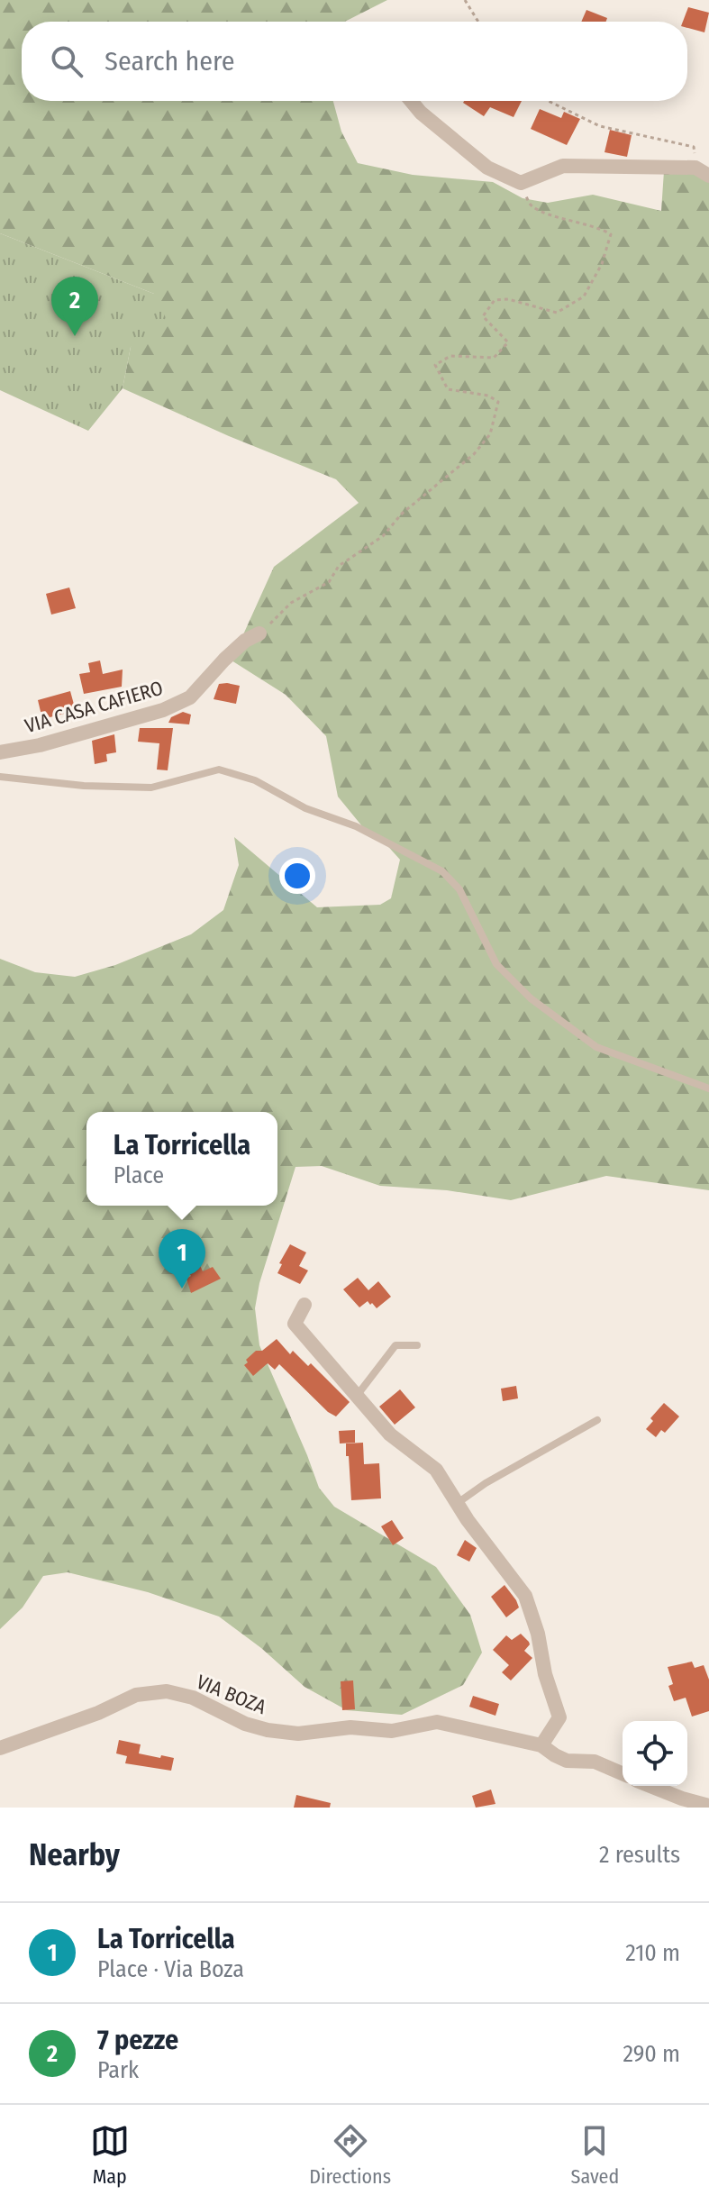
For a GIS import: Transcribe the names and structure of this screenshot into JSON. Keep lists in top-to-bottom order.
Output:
{
  "streets": {
    "street": ["VIA CASA CAFIERO", "VIA BOZA"]
  },
  "page": {
    "search": "Search here",
    "pins": ["2", "1"],
    "popup": ["La Torricella", "Place"],
    "heading": ["Nearby", "2 results"],
    "list": [
      {
        "mark": "1",
        "name": "La Torricella",
        "note": "Place · Via Boza",
        "value": "210 m"
      },
      {
        "mark": "2",
        "name": "7 pezze",
        "note": "Park",
        "value": "290 m"
      }
    ],
    "nav": ["Map", "Directions", "Saved"]
  }
}
